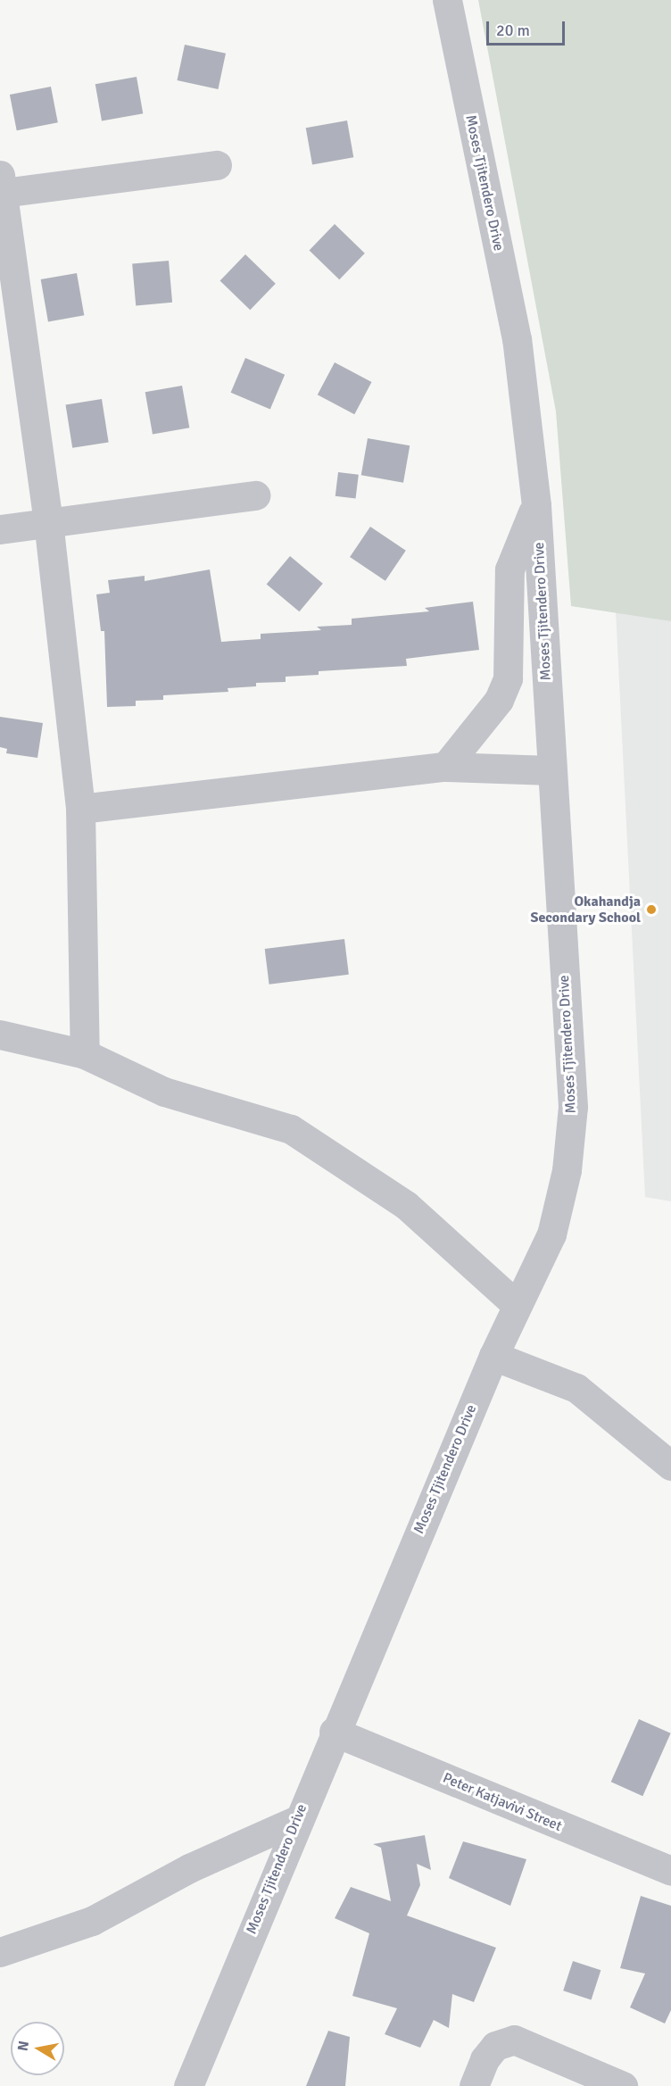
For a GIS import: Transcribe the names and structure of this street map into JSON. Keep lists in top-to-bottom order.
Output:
{
  "streets": {
    "street": ["Moses Tjitendero Drive", "Peter Katjavivi Street"]
  },
  "crossings": [
    ["Moses Tjitendero Drive", "Peter Katjavivi Street"]
  ],
  "places": ["Okahandja Secondary School"],
  "scale_bar": "20 m",
  "north": "left"
}
